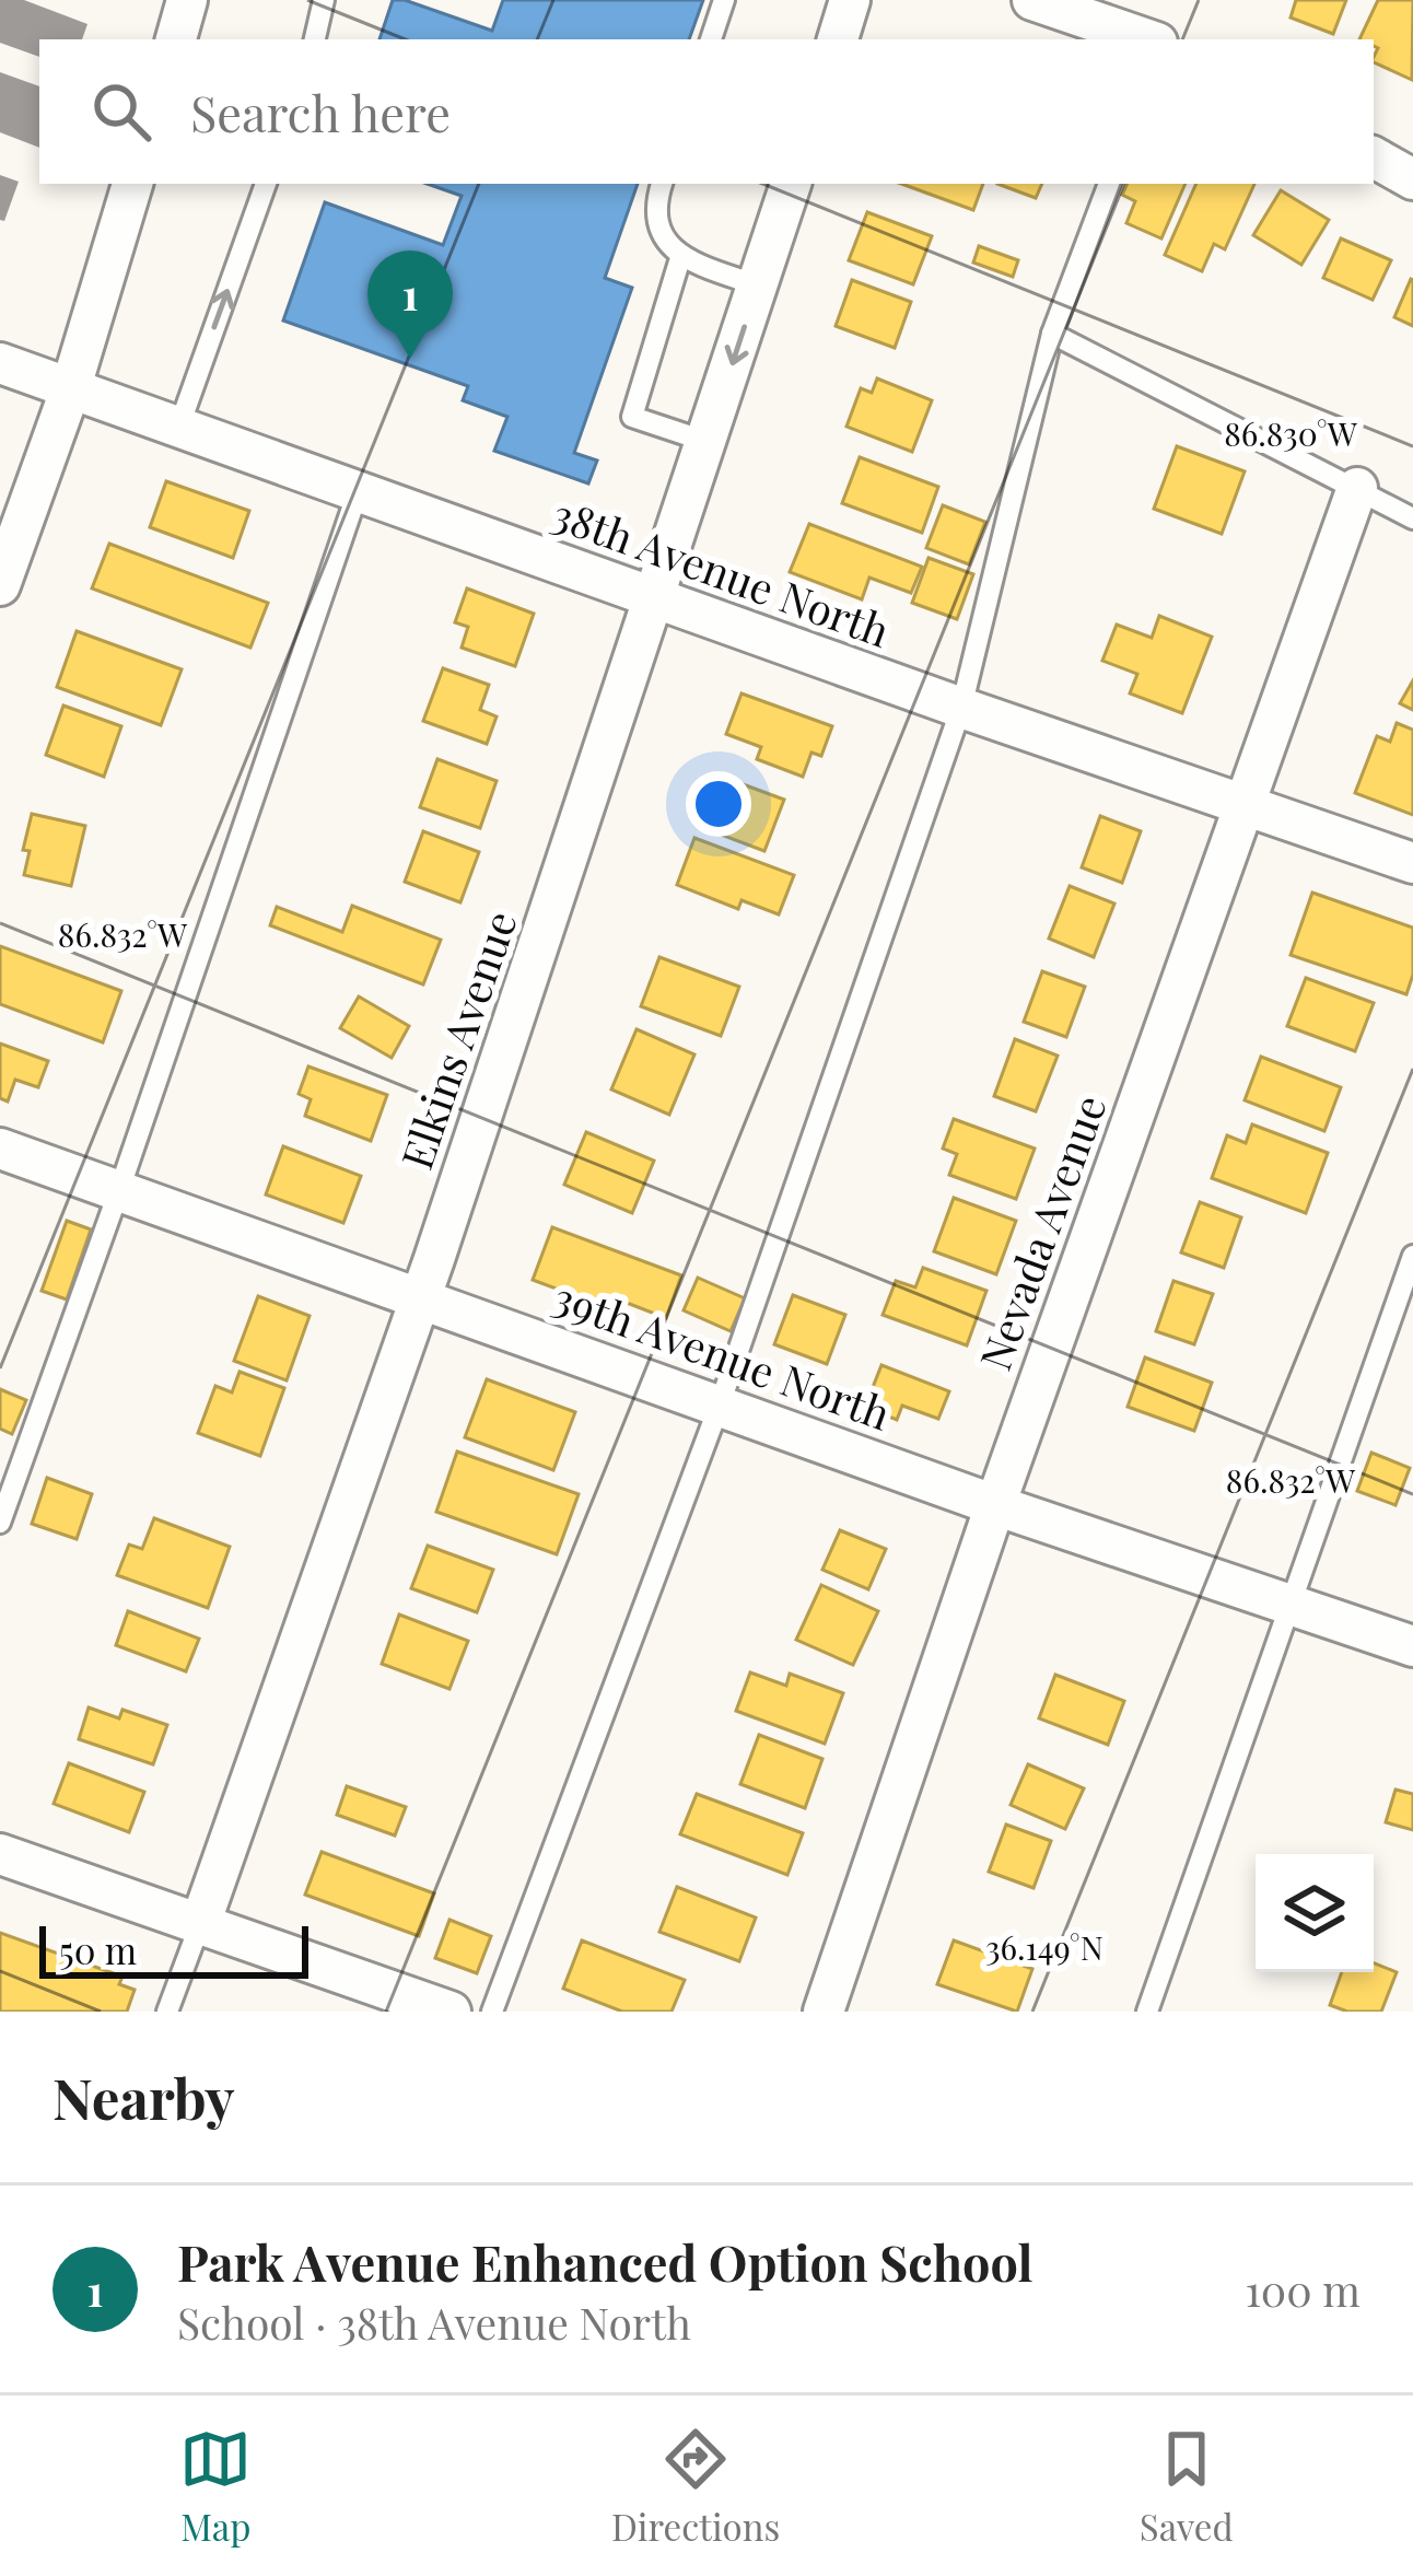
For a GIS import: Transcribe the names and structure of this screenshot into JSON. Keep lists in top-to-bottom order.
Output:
{
  "streets": {
    "street": [
      "38th Avenue North",
      "Elkins Avenue",
      "Nevada Avenue",
      "39th Avenue North"
    ]
  },
  "crossings": [
    ["38th Avenue North", "Elkins Avenue"],
    ["38th Avenue North", "Nevada Avenue"],
    ["Elkins Avenue", "39th Avenue North"],
    ["Nevada Avenue", "39th Avenue North"]
  ],
  "scale_bar": "50 m",
  "page": {
    "search": "Search here",
    "pins": "1",
    "scale": "50 m",
    "heading": "Nearby",
    "list": [
      {
        "mark": "1",
        "name": "Park Avenue Enhanced Option School",
        "note": "School · 38th Avenue North",
        "value": "100 m"
      }
    ],
    "nav": ["Map", "Directions", "Saved"]
  },
  "coordinates": ["86.830°W", "86.832°W", "36.149°N"]
}
